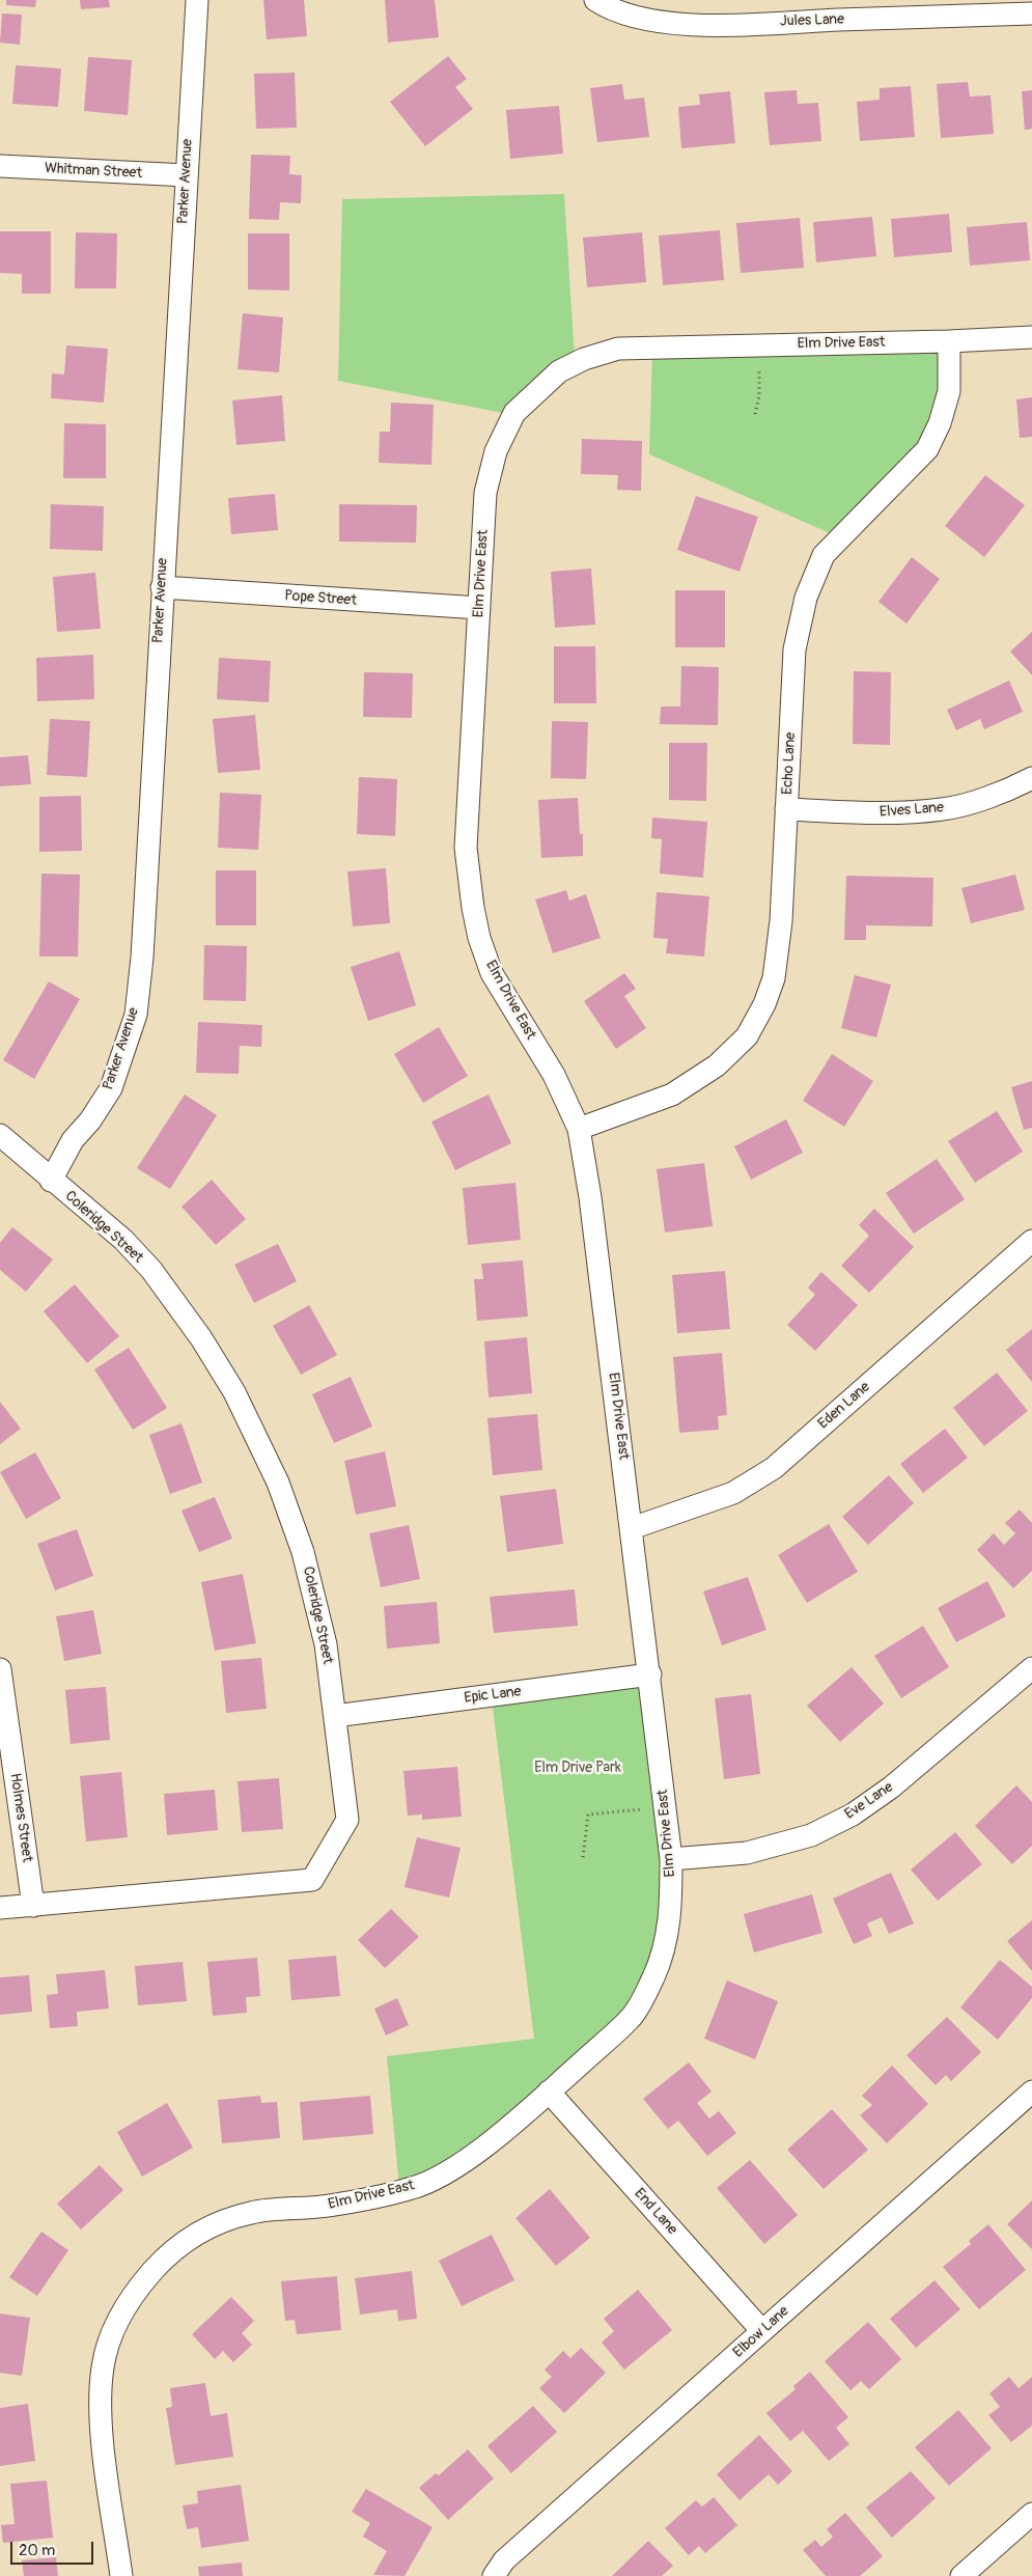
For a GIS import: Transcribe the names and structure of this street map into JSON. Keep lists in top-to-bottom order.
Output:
{
  "streets": {
    "street": [
      "Jules Lane",
      "Whitman Street",
      "Parker Avenue",
      "Elm Drive East",
      "Pope Street",
      "Echo Lane",
      "Elves Lane",
      "Coleridge Street",
      "Eden Lane",
      "Epic Lane",
      "Eve Lane",
      "Holmes Street",
      "End Lane",
      "Elbow Lane"
    ]
  },
  "crossings": [
    ["Whitman Street", "Parker Avenue"],
    ["Parker Avenue", "Pope Street"],
    ["Parker Avenue", "Coleridge Street"],
    ["Elm Drive East", "Pope Street"],
    ["Elm Drive East", "Echo Lane"],
    ["Elm Drive East", "Eden Lane"],
    ["Elm Drive East", "Epic Lane"],
    ["Elm Drive East", "Eve Lane"],
    ["Elm Drive East", "End Lane"],
    ["Echo Lane", "Elves Lane"],
    ["Coleridge Street", "Epic Lane"],
    ["Coleridge Street", "Holmes Street"],
    ["End Lane", "Elbow Lane"]
  ],
  "parks": ["Elm Drive Park"],
  "scale_bar": "20 m"
}
